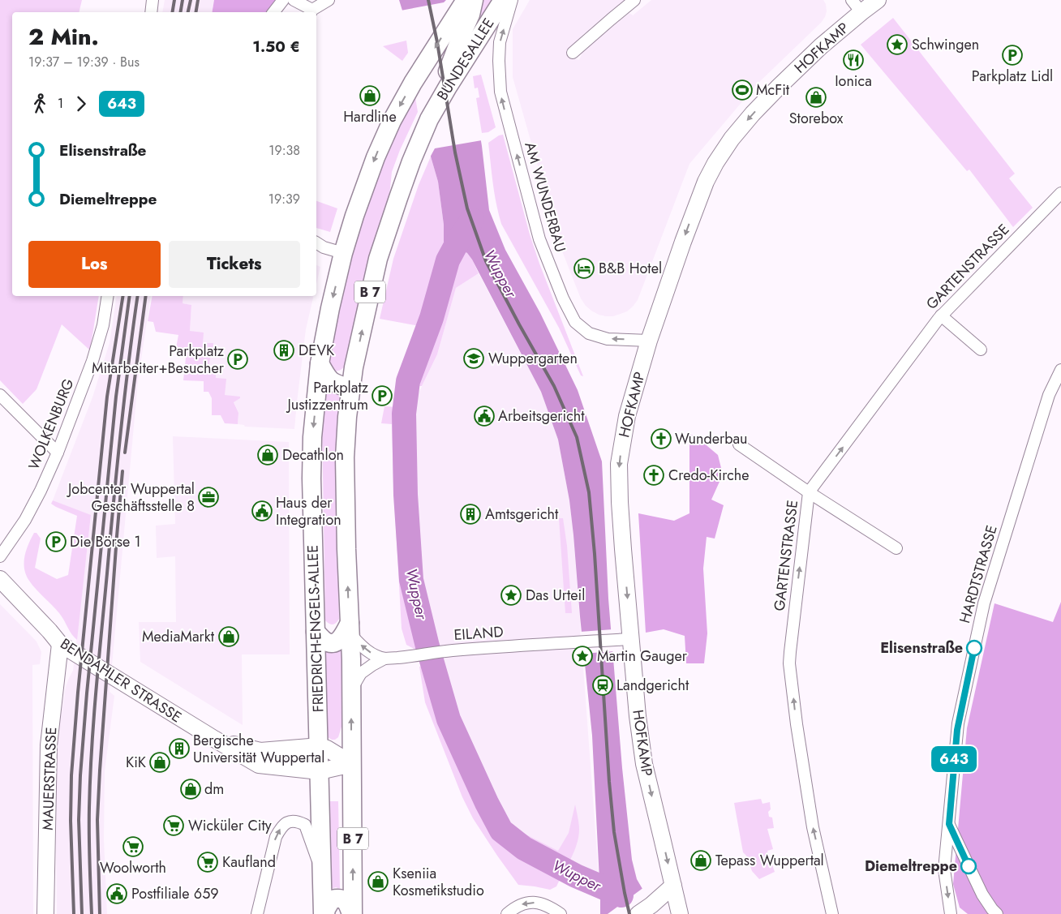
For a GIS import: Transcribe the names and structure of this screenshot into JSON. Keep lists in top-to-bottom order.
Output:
{
  "streets": {
    "main road": ["BUNDESALLEE", "B 7", "FRIEDRICH-ENGELS-ALLEE"],
    "street": [
      "HOFKAMP",
      "AM WUNDERBAU",
      "GARTENSTRASSE",
      "WOLKENBURG",
      "HARDTSTRASSE",
      "EILAND",
      "BENDAHLER STRASSE",
      "MAUERSTRASSE"
    ]
  },
  "crossings": [
    ["HOFKAMP", "AM WUNDERBAU"],
    ["HOFKAMP", "EILAND"],
    ["BUNDESALLEE", "B 7"],
    ["B 7", "EILAND"],
    ["B 7", "BENDAHLER STRASSE"],
    ["FRIEDRICH-ENGELS-ALLEE", "BENDAHLER STRASSE"],
    ["BENDAHLER STRASSE", "MAUERSTRASSE"]
  ],
  "one_way": ["HOFKAMP", "AM WUNDERBAU", "GARTENSTRASSE"],
  "water": ["Wupper"],
  "places": {
    "place": ["Schwingen", "Das Urteil", "Martin Gauger"],
    "parking": [
      "Parkplatz Lidl",
      "Parkplatz Mitarbeiter+Besucher",
      "Parkplatz Justizzentrum",
      "Die Börse 1"
    ],
    "restaurant": ["Ionica"],
    "sports": ["McFit"],
    "shop": [
      "Hardline",
      "Storebox",
      "Decathlon",
      "MediaMarkt",
      "KiK",
      "dm",
      "Tepass Wuppertal",
      "Kseniia Kosmetikstudio"
    ],
    "hotel": ["B&B Hotel"],
    "building": ["DEVK", "Amtsgericht", "Bergische Universität Wuppertal"],
    "school or university": ["Wuppergarten"],
    "public building": ["Arbeitsgericht", "Haus der Integration", "Postfiliale 659"],
    "church": ["Wunderbau", "Credo-Kirche"],
    "office": ["Jobcenter Wuppertal Geschäftsstelle 8"],
    "other": ["Elisenstraße", "Diemeltreppe"],
    "station": ["Landgericht"],
    "supermarket": ["Wicküler City", "Woolworth", "Kaufland"]
  },
  "lines": ["bus line 643"],
  "page": {
    "on_map": "643",
    "heading": ["2 Min.", "19:37 – 19:39 · Bus", "1.50 €"],
    "legs": ["1", "643"],
    "list": [
      {
        "name": "Elisenstraße",
        "value": "19:38"
      },
      {
        "name": "Diemeltreppe",
        "value": "19:39"
      }
    ],
    "buttons": ["Los", "Tickets"]
  }
}
